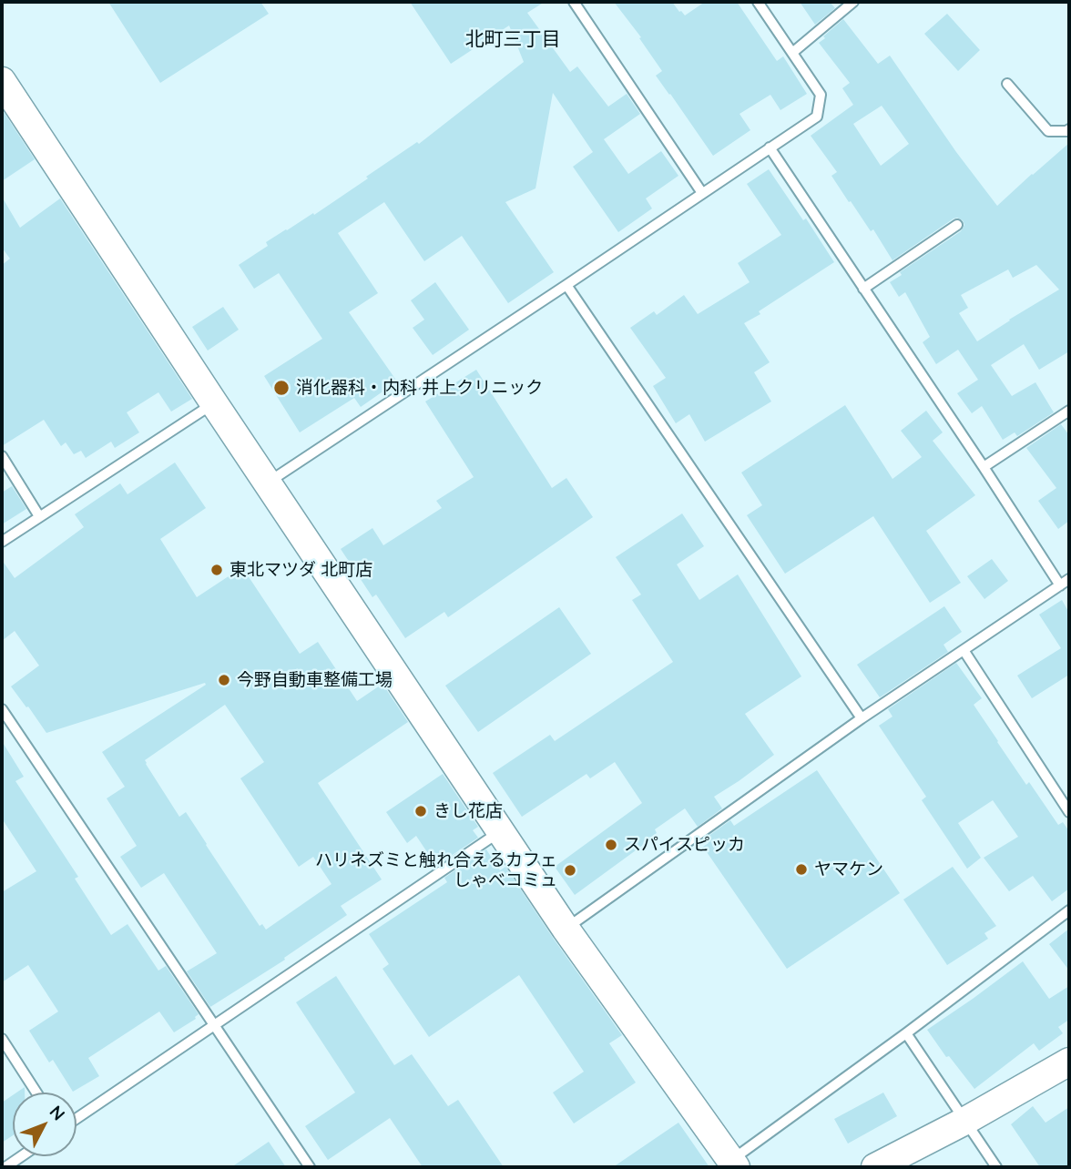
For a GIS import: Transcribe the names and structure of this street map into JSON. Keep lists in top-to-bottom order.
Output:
{
  "districts": ["北町三丁目"],
  "places": [
    "消化器科・内科 井上クリニック",
    "東北マツダ 北町店",
    "今野自動車整備工場",
    "きし花店",
    "スパイスピッカ",
    "ヤマケン",
    "ハリネズミと触れ合えるカフェ しゃべコミュ"
  ],
  "north": "top right"
}
